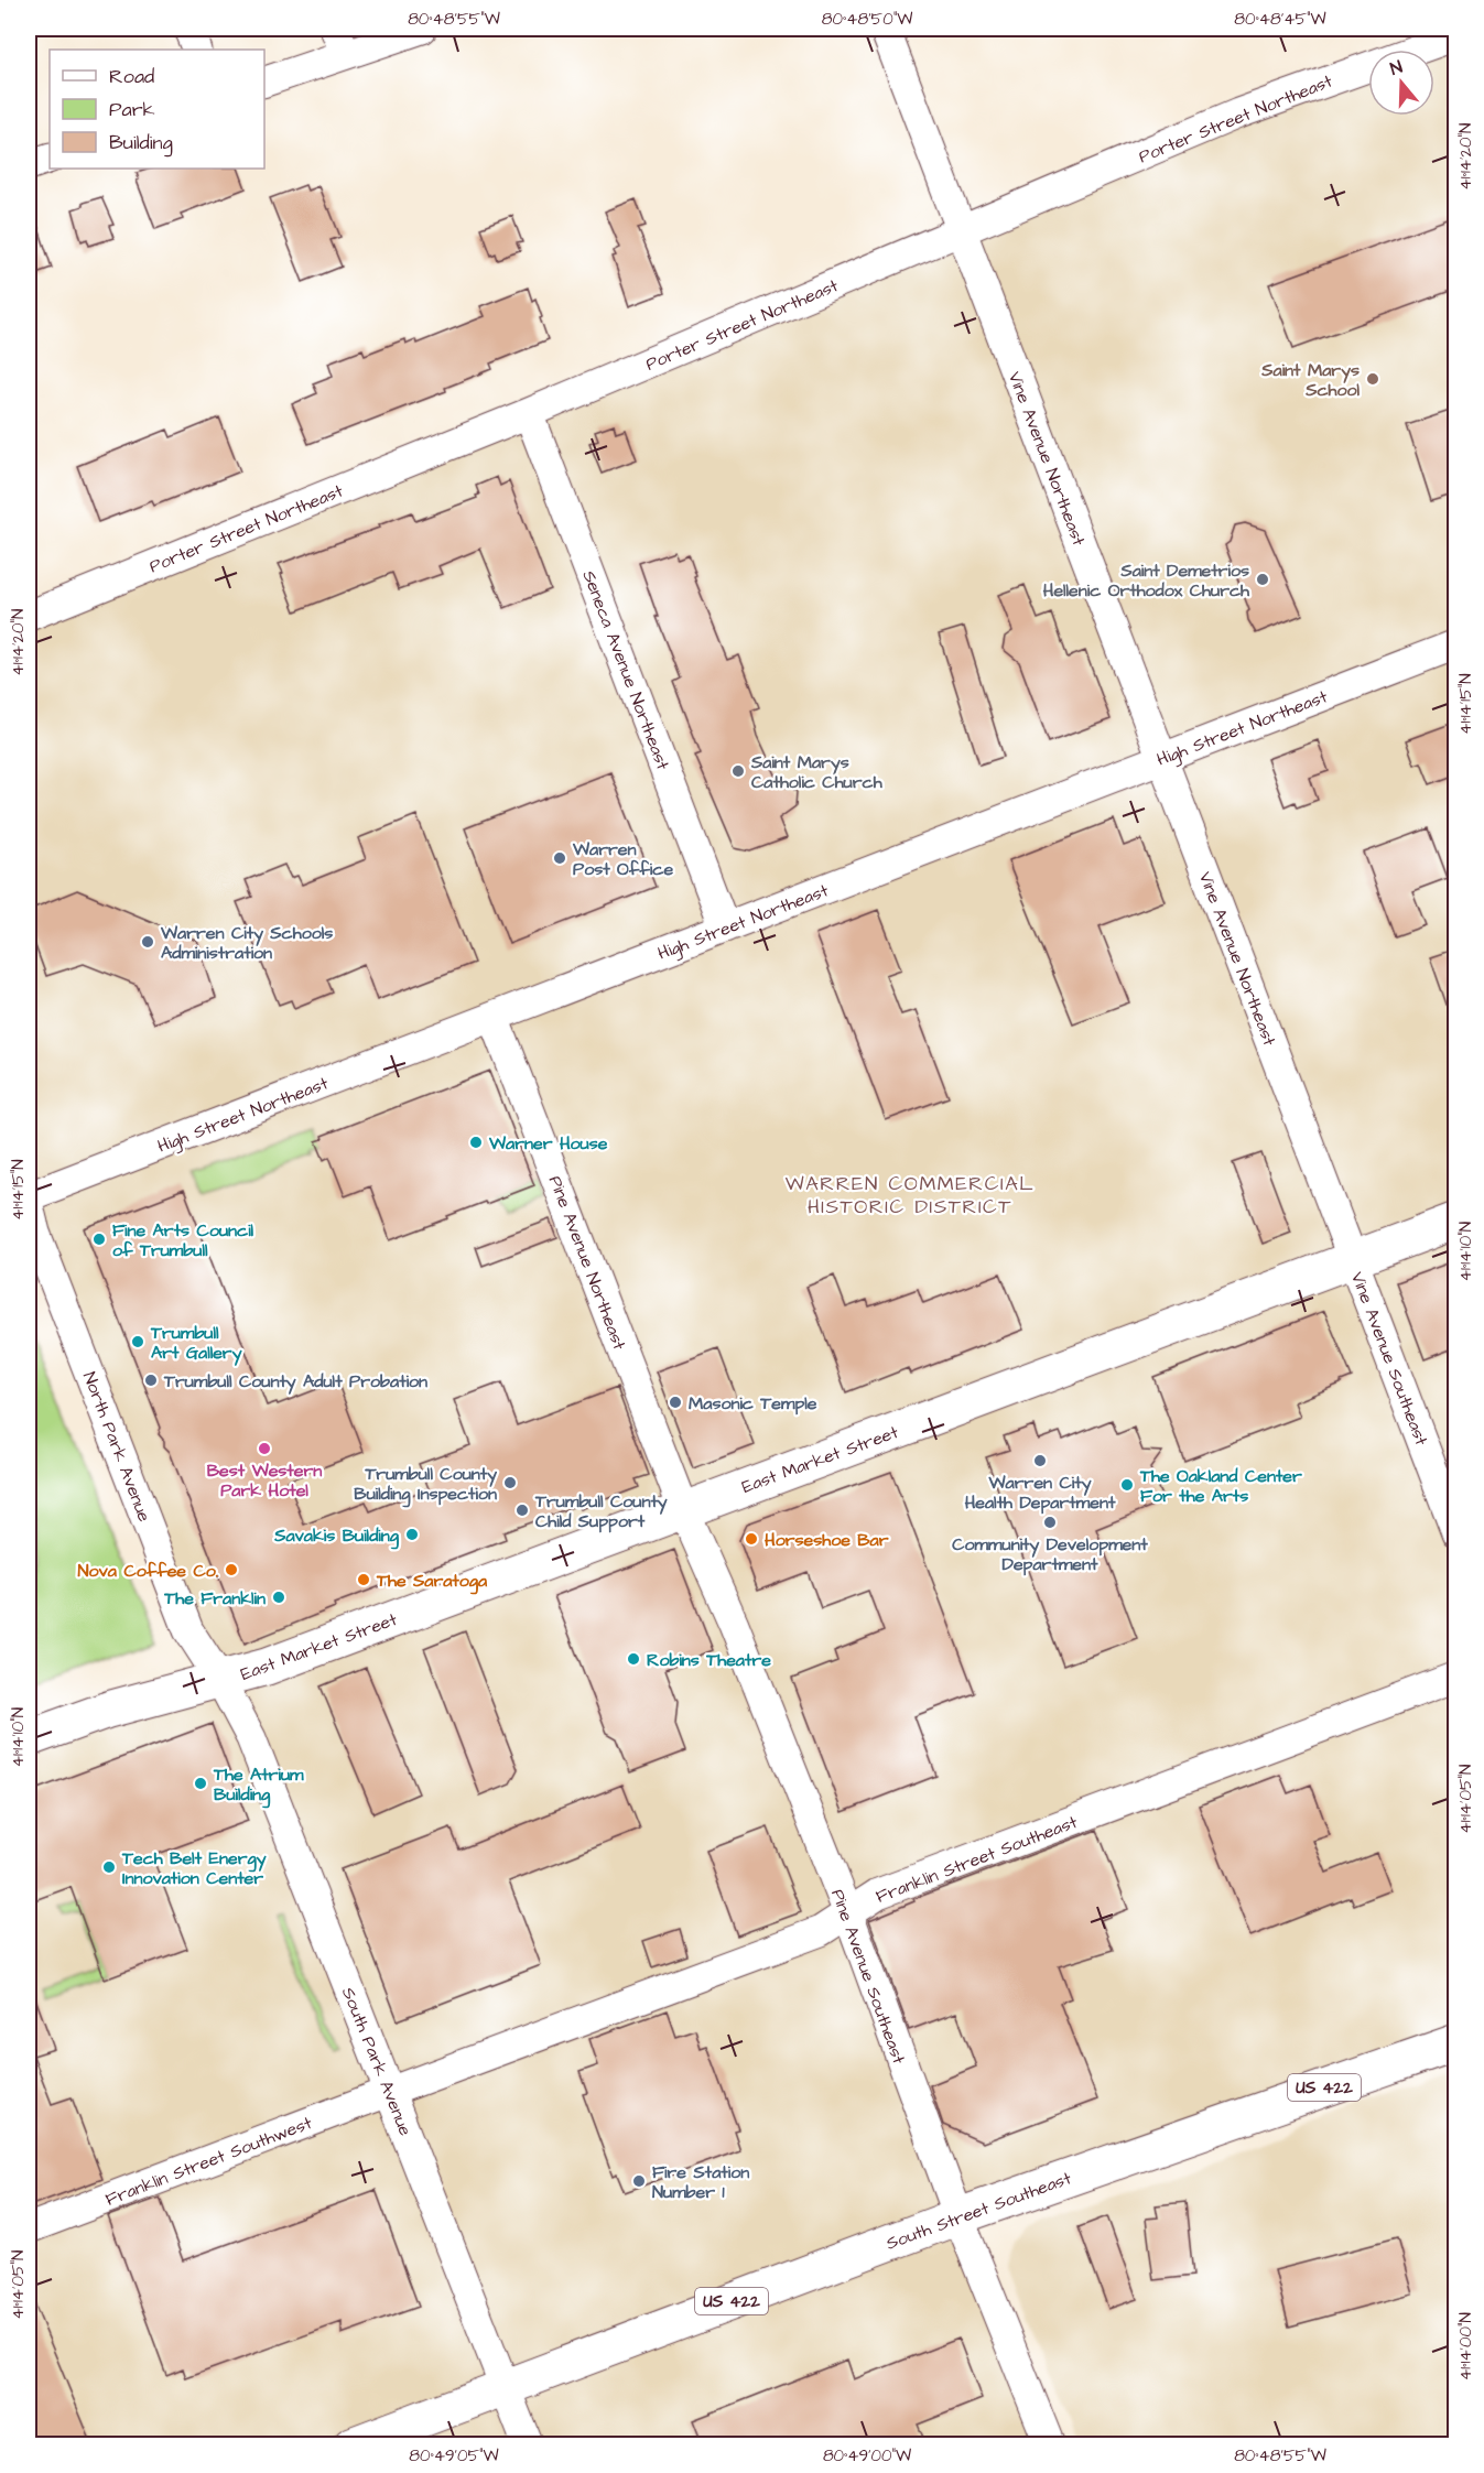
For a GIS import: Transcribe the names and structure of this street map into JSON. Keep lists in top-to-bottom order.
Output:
{
  "streets": {
    "main road": ["East Market Street", "US 422", "South Street Southeast"],
    "street": [
      "Porter Street Northeast",
      "Vine Avenue Northeast",
      "Seneca Avenue Northeast",
      "High Street Northeast",
      "Pine Avenue Northeast",
      "Vine Avenue Southeast",
      "North Park Avenue",
      "Franklin Street Southeast",
      "Pine Avenue Southeast",
      "South Park Avenue",
      "Franklin Street Southwest"
    ]
  },
  "crossings": [
    ["Porter Street Northeast", "Vine Avenue Northeast"],
    ["Porter Street Northeast", "Seneca Avenue Northeast"],
    ["Vine Avenue Northeast", "High Street Northeast"],
    ["Vine Avenue Northeast", "Vine Avenue Southeast"],
    ["Vine Avenue Northeast", "East Market Street"],
    ["Seneca Avenue Northeast", "High Street Northeast"],
    ["High Street Northeast", "Pine Avenue Northeast"],
    ["Pine Avenue Northeast", "East Market Street"],
    ["Pine Avenue Northeast", "Pine Avenue Southeast"],
    ["Vine Avenue Southeast", "East Market Street"],
    ["North Park Avenue", "East Market Street"],
    ["North Park Avenue", "South Park Avenue"],
    ["East Market Street", "Pine Avenue Southeast"],
    ["East Market Street", "South Park Avenue"],
    ["Franklin Street Southeast", "Pine Avenue Southeast"],
    ["Franklin Street Southeast", "South Park Avenue"],
    ["Franklin Street Southeast", "Franklin Street Southwest"],
    ["Pine Avenue Southeast", "South Street Southeast"],
    ["South Park Avenue", "US 422"],
    ["South Park Avenue", "Franklin Street Southwest"],
    ["South Park Avenue", "South Street Southeast"],
    ["US 422", "South Street Southeast"]
  ],
  "districts": ["WARREN COMMERCIAL HISTORIC DISTRICT"],
  "places": [
    "Saint Marys School",
    "Saint Demetrios Hellenic Orthodox Church",
    "Saint Marys Catholic Church",
    "Warren Post Office",
    "Warren City Schools Administration",
    "Warner House",
    "Fine Arts Council of Trumbull",
    "Trumbull Art Gallery",
    "Trumbull County Adult Probation",
    "Masonic Temple",
    "Best Western Park Hotel",
    "Warren City Health Department",
    "Trumbull County Building Inspection",
    "The Oakland Center For the Arts",
    "Trumbull County Child Support",
    "Community Development Department",
    "Savakis Building",
    "Horseshoe Bar",
    "Nova Coffee Co.",
    "The Saratoga",
    "The Franklin",
    "Robins Theatre",
    "The Atrium Building",
    "Tech Belt Energy Innovation Center",
    "Fire Station Number 1"
  ],
  "legend": ["Road", "Park", "Building"],
  "north": "top",
  "coordinates": [
    "80°48'55\"W",
    "80°48'50\"W",
    "80°48'45\"W",
    "41°14'20\"N",
    "41°14'15\"N",
    "41°14'10\"N",
    "41°14'05\"N",
    "41°14'00\"N",
    "80°49'05\"W",
    "80°49'00\"W"
  ]
}
